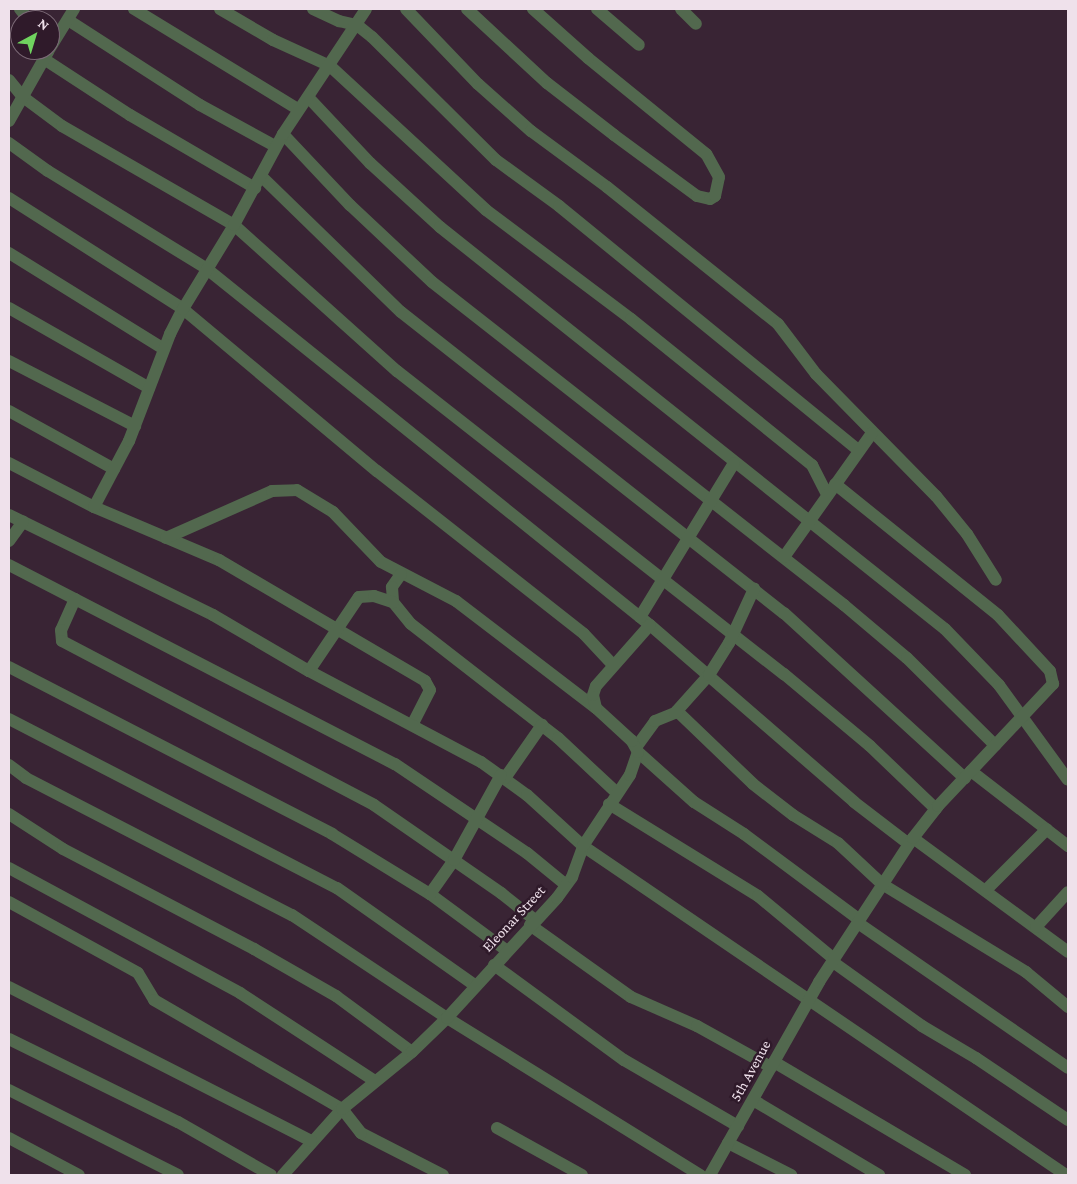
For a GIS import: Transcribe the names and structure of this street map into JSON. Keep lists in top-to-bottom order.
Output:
{
  "streets": {
    "street": ["Eleonar Street", "5th Avenue"]
  },
  "north": "top right"
}
